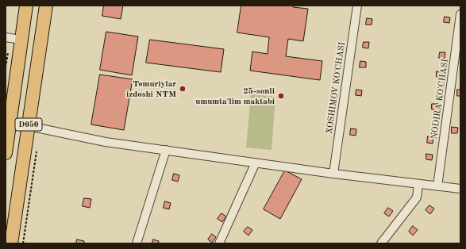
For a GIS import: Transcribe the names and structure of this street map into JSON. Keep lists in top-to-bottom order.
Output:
{
  "streets": {
    "main road": ["D050"],
    "street": ["XOSHIMOV KO'CHASI", "NODIRA KO'CHASI"]
  },
  "places": ["Temuriylar izdoshi NTM", "25-sonli umumta'lim maktabi"]
}
